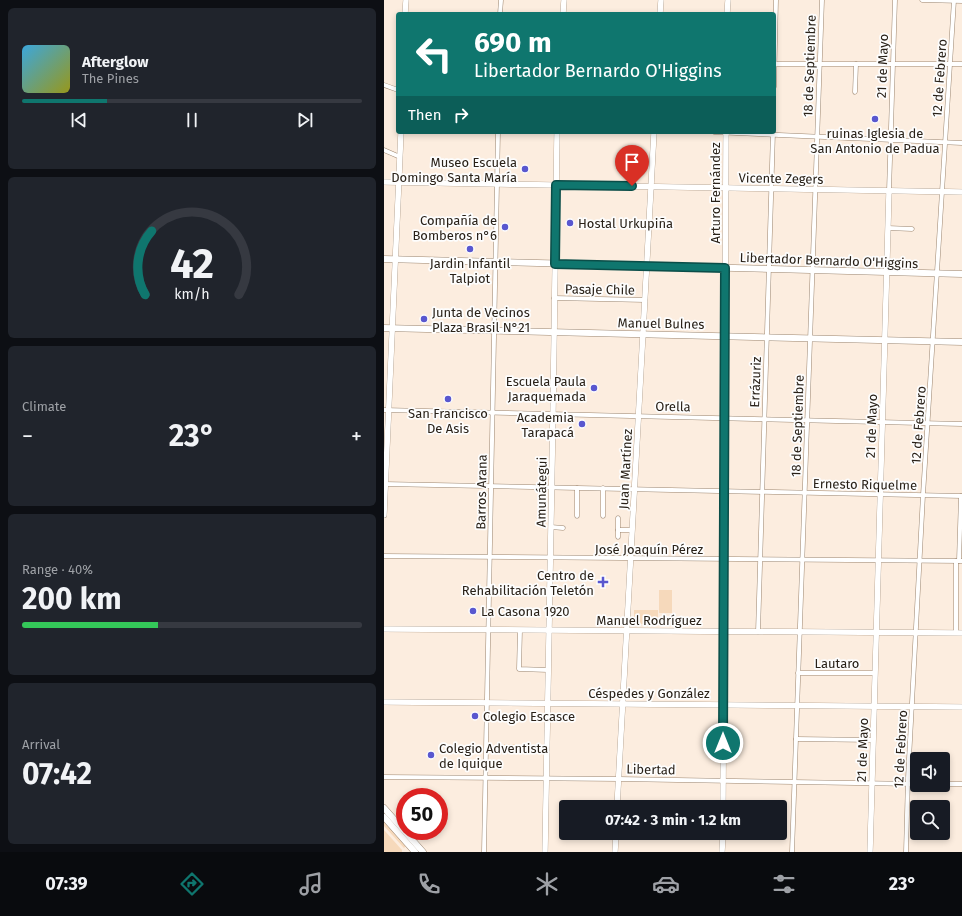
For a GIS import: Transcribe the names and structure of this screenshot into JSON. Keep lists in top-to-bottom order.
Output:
{
  "streets": {
    "main road": ["Libertador Bernardo O'Higgins", "Manuel Bulnes"],
    "street": [
      "18 de Septiembre",
      "21 de Mayo",
      "12 de Febrero",
      "Vicente Zegers",
      "Arturo Fernández",
      "Pasaje Chile",
      "Errázuriz",
      "Orella",
      "Juan Martínez",
      "Ernesto Riquelme",
      "Barros Arana",
      "Amunátegui",
      "José Joaquín Pérez",
      "Manuel Rodríguez",
      "Lautaro",
      "Céspedes y González",
      "Libertad"
    ]
  },
  "crossings": [
    ["18 de Septiembre", "Vicente Zegers"],
    ["18 de Septiembre", "Libertador Bernardo O'Higgins"],
    ["18 de Septiembre", "Manuel Bulnes"],
    ["18 de Septiembre", "Orella"],
    ["18 de Septiembre", "Ernesto Riquelme"],
    ["18 de Septiembre", "José Joaquín Pérez"],
    ["18 de Septiembre", "Manuel Rodríguez"],
    ["18 de Septiembre", "Lautaro"],
    ["18 de Septiembre", "Céspedes y González"],
    ["18 de Septiembre", "Libertad"],
    ["21 de Mayo", "Vicente Zegers"],
    ["21 de Mayo", "Libertador Bernardo O'Higgins"],
    ["21 de Mayo", "Manuel Bulnes"],
    ["21 de Mayo", "Orella"],
    ["21 de Mayo", "Ernesto Riquelme"],
    ["21 de Mayo", "José Joaquín Pérez"],
    ["21 de Mayo", "Manuel Rodríguez"],
    ["21 de Mayo", "Lautaro"],
    ["21 de Mayo", "Céspedes y González"],
    ["21 de Mayo", "Libertad"],
    ["12 de Febrero", "Vicente Zegers"],
    ["12 de Febrero", "Libertador Bernardo O'Higgins"],
    ["12 de Febrero", "Manuel Bulnes"],
    ["12 de Febrero", "Orella"],
    ["12 de Febrero", "Ernesto Riquelme"],
    ["12 de Febrero", "José Joaquín Pérez"],
    ["12 de Febrero", "Manuel Rodríguez"],
    ["12 de Febrero", "Céspedes y González"],
    ["12 de Febrero", "Libertad"],
    ["Vicente Zegers", "Arturo Fernández"],
    ["Vicente Zegers", "Errázuriz"],
    ["Vicente Zegers", "Juan Martínez"],
    ["Vicente Zegers", "Barros Arana"],
    ["Vicente Zegers", "Amunátegui"],
    ["Arturo Fernández", "Libertador Bernardo O'Higgins"],
    ["Arturo Fernández", "Manuel Bulnes"],
    ["Arturo Fernández", "Orella"],
    ["Arturo Fernández", "Ernesto Riquelme"],
    ["Arturo Fernández", "José Joaquín Pérez"],
    ["Arturo Fernández", "Manuel Rodríguez"],
    ["Arturo Fernández", "Céspedes y González"],
    ["Arturo Fernández", "Libertad"],
    ["Libertador Bernardo O'Higgins", "Errázuriz"],
    ["Libertador Bernardo O'Higgins", "Juan Martínez"],
    ["Libertador Bernardo O'Higgins", "Barros Arana"],
    ["Libertador Bernardo O'Higgins", "Amunátegui"],
    ["Pasaje Chile", "Juan Martínez"],
    ["Pasaje Chile", "Amunátegui"],
    ["Manuel Bulnes", "Errázuriz"],
    ["Manuel Bulnes", "Juan Martínez"],
    ["Manuel Bulnes", "Barros Arana"],
    ["Manuel Bulnes", "Amunátegui"],
    ["Errázuriz", "Orella"],
    ["Errázuriz", "Ernesto Riquelme"],
    ["Errázuriz", "José Joaquín Pérez"],
    ["Errázuriz", "Manuel Rodríguez"],
    ["Orella", "Juan Martínez"],
    ["Orella", "Barros Arana"],
    ["Orella", "Amunátegui"],
    ["Juan Martínez", "Ernesto Riquelme"],
    ["Juan Martínez", "José Joaquín Pérez"],
    ["Juan Martínez", "Manuel Rodríguez"],
    ["Juan Martínez", "Céspedes y González"],
    ["Juan Martínez", "Libertad"],
    ["Ernesto Riquelme", "Barros Arana"],
    ["Ernesto Riquelme", "Amunátegui"],
    ["Barros Arana", "José Joaquín Pérez"],
    ["Barros Arana", "Manuel Rodríguez"],
    ["Barros Arana", "Céspedes y González"],
    ["Barros Arana", "Libertad"],
    ["Amunátegui", "José Joaquín Pérez"],
    ["Amunátegui", "Manuel Rodríguez"],
    ["Amunátegui", "Céspedes y González"],
    ["Amunátegui", "Libertad"]
  ],
  "places": {
    "other": [
      "ruinas Iglesia de San Antonio de Padua",
      "Museo Escuela Domingo Santa María",
      "Hostal Urkupiña",
      "Compañía de Bomberos n°6",
      "Jardin Infantil Talpiot",
      "Junta de Vecinos Plaza Brasil N°21",
      "Escuela Paula Jaraquemada",
      "San Francisco De Asis",
      "Academia Tarapacá",
      "La Casona 1920",
      "Colegio Escasce",
      "Colegio Adventista de Iquique"
    ],
    "health": ["Centro de Rehabilitación Teletón"]
  },
  "page": {
    "turn": ["690 m", "Libertador Bernardo O'Higgins"],
    "song": ["Afterglow", "The Pines"],
    "then": "Then",
    "tile": [
      "Climate",
      ["Range · 40%", "200 km"],
      ["Arrival", "07:42"]
    ],
    "heat": ["−", "23°", "+"],
    "limit": "50",
    "trip": "07:42 · 3 min · 1.2 km",
    "tabs": ["07:39", "23°"],
    "gauge": ["42", "km/h"]
  }
}
